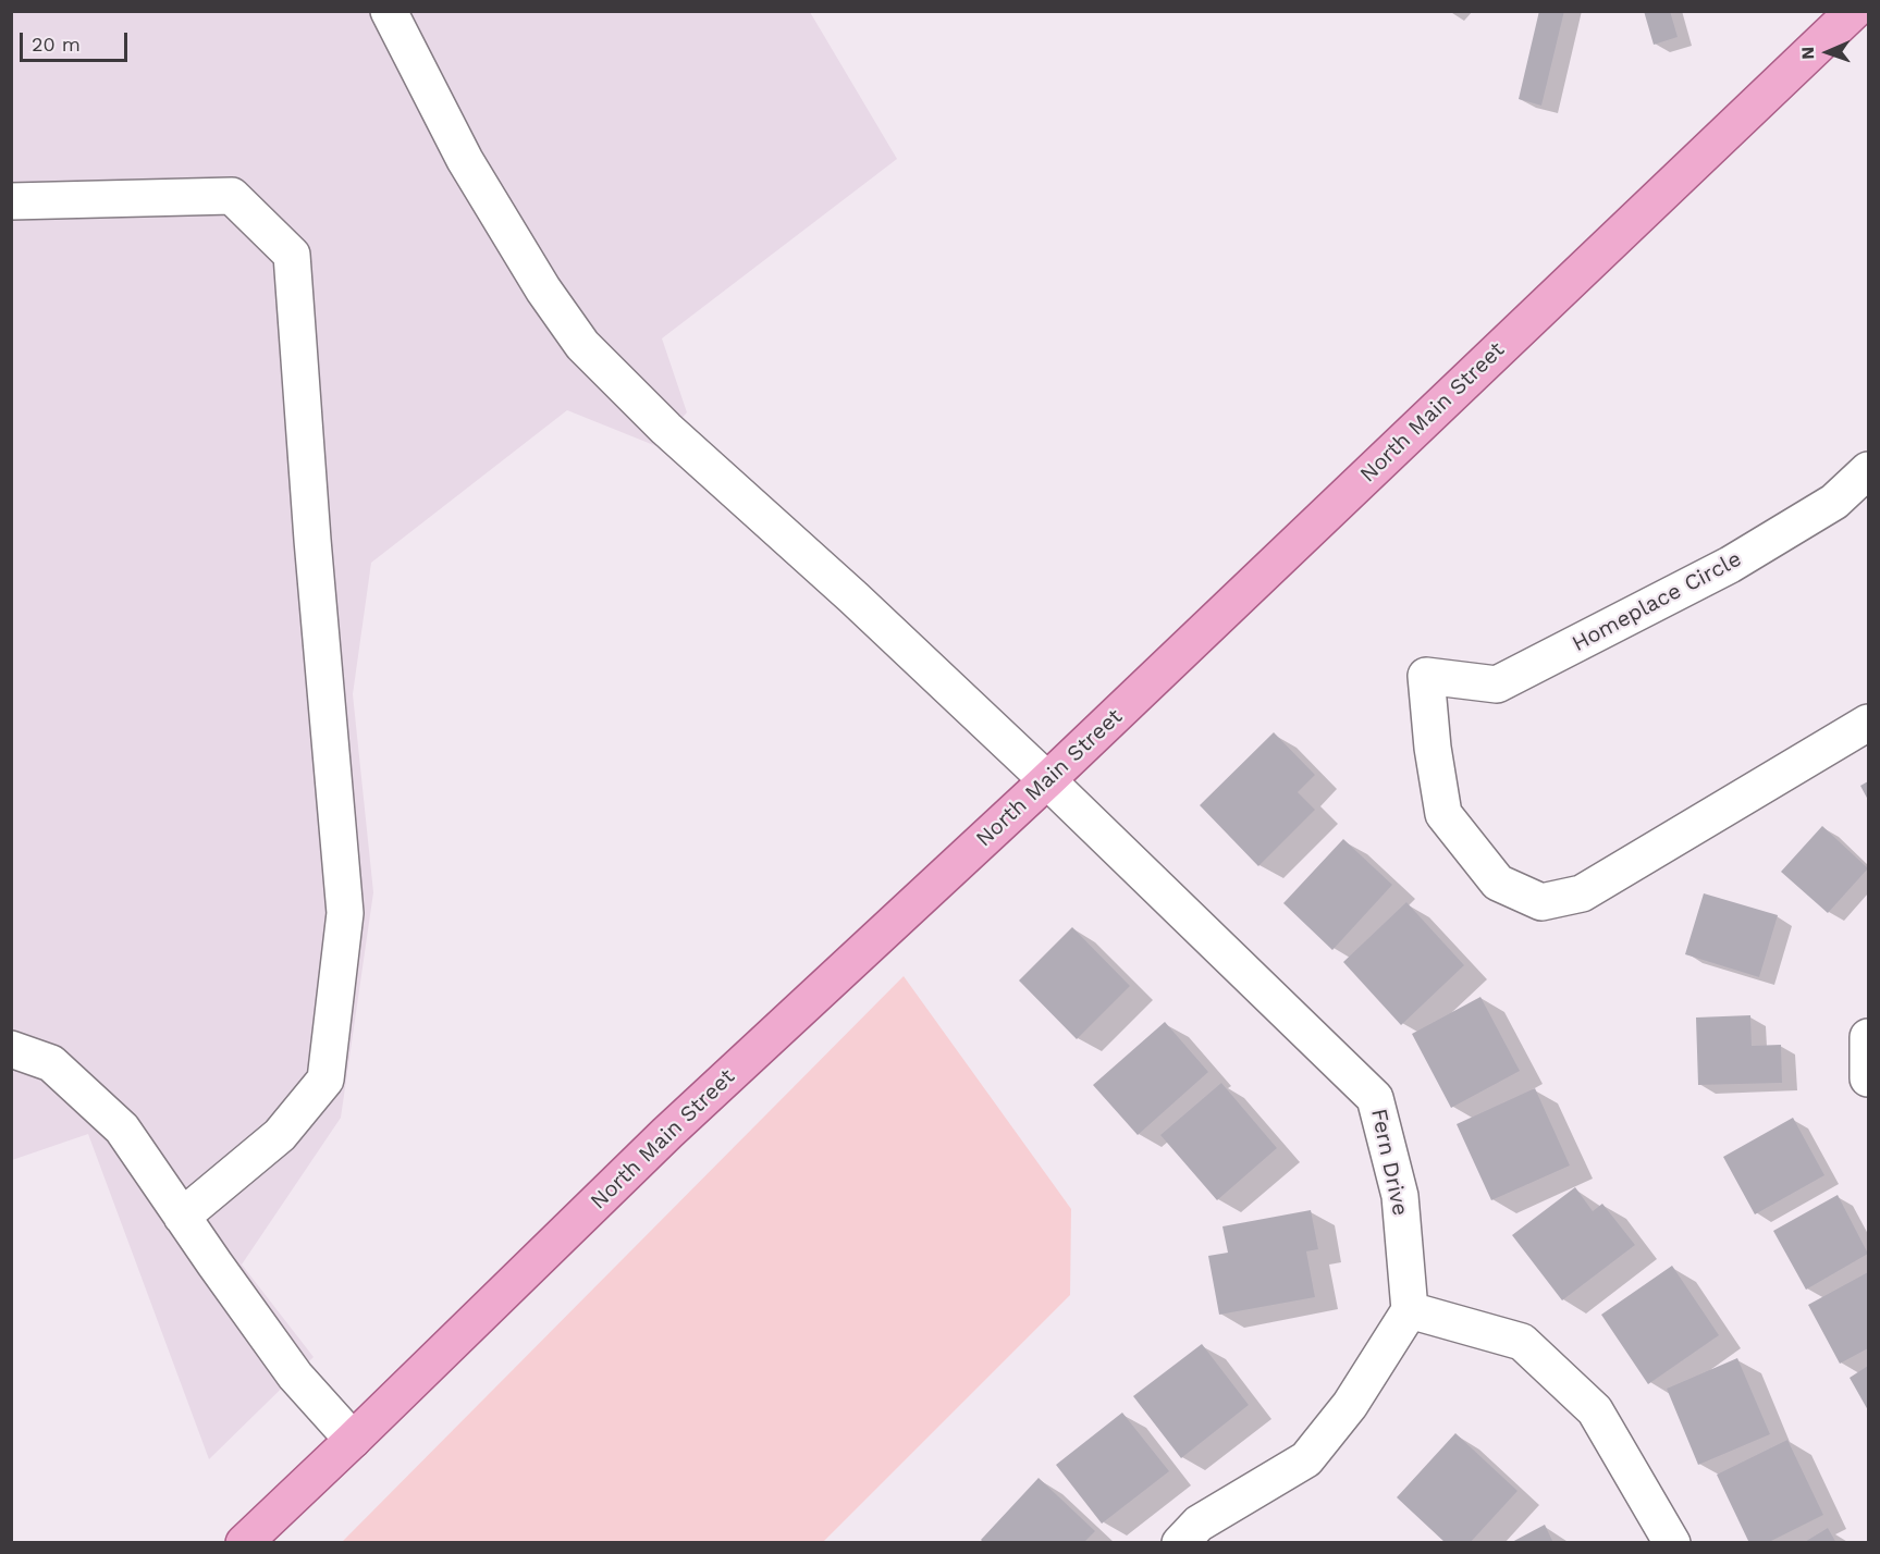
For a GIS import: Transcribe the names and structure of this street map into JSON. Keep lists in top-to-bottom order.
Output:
{
  "streets": {
    "main road": ["North Main Street"],
    "street": ["Homeplace Circle", "Fern Drive"]
  },
  "crossings": [
    ["North Main Street", "Fern Drive"]
  ],
  "scale_bar": "20 m",
  "north": "left"
}
